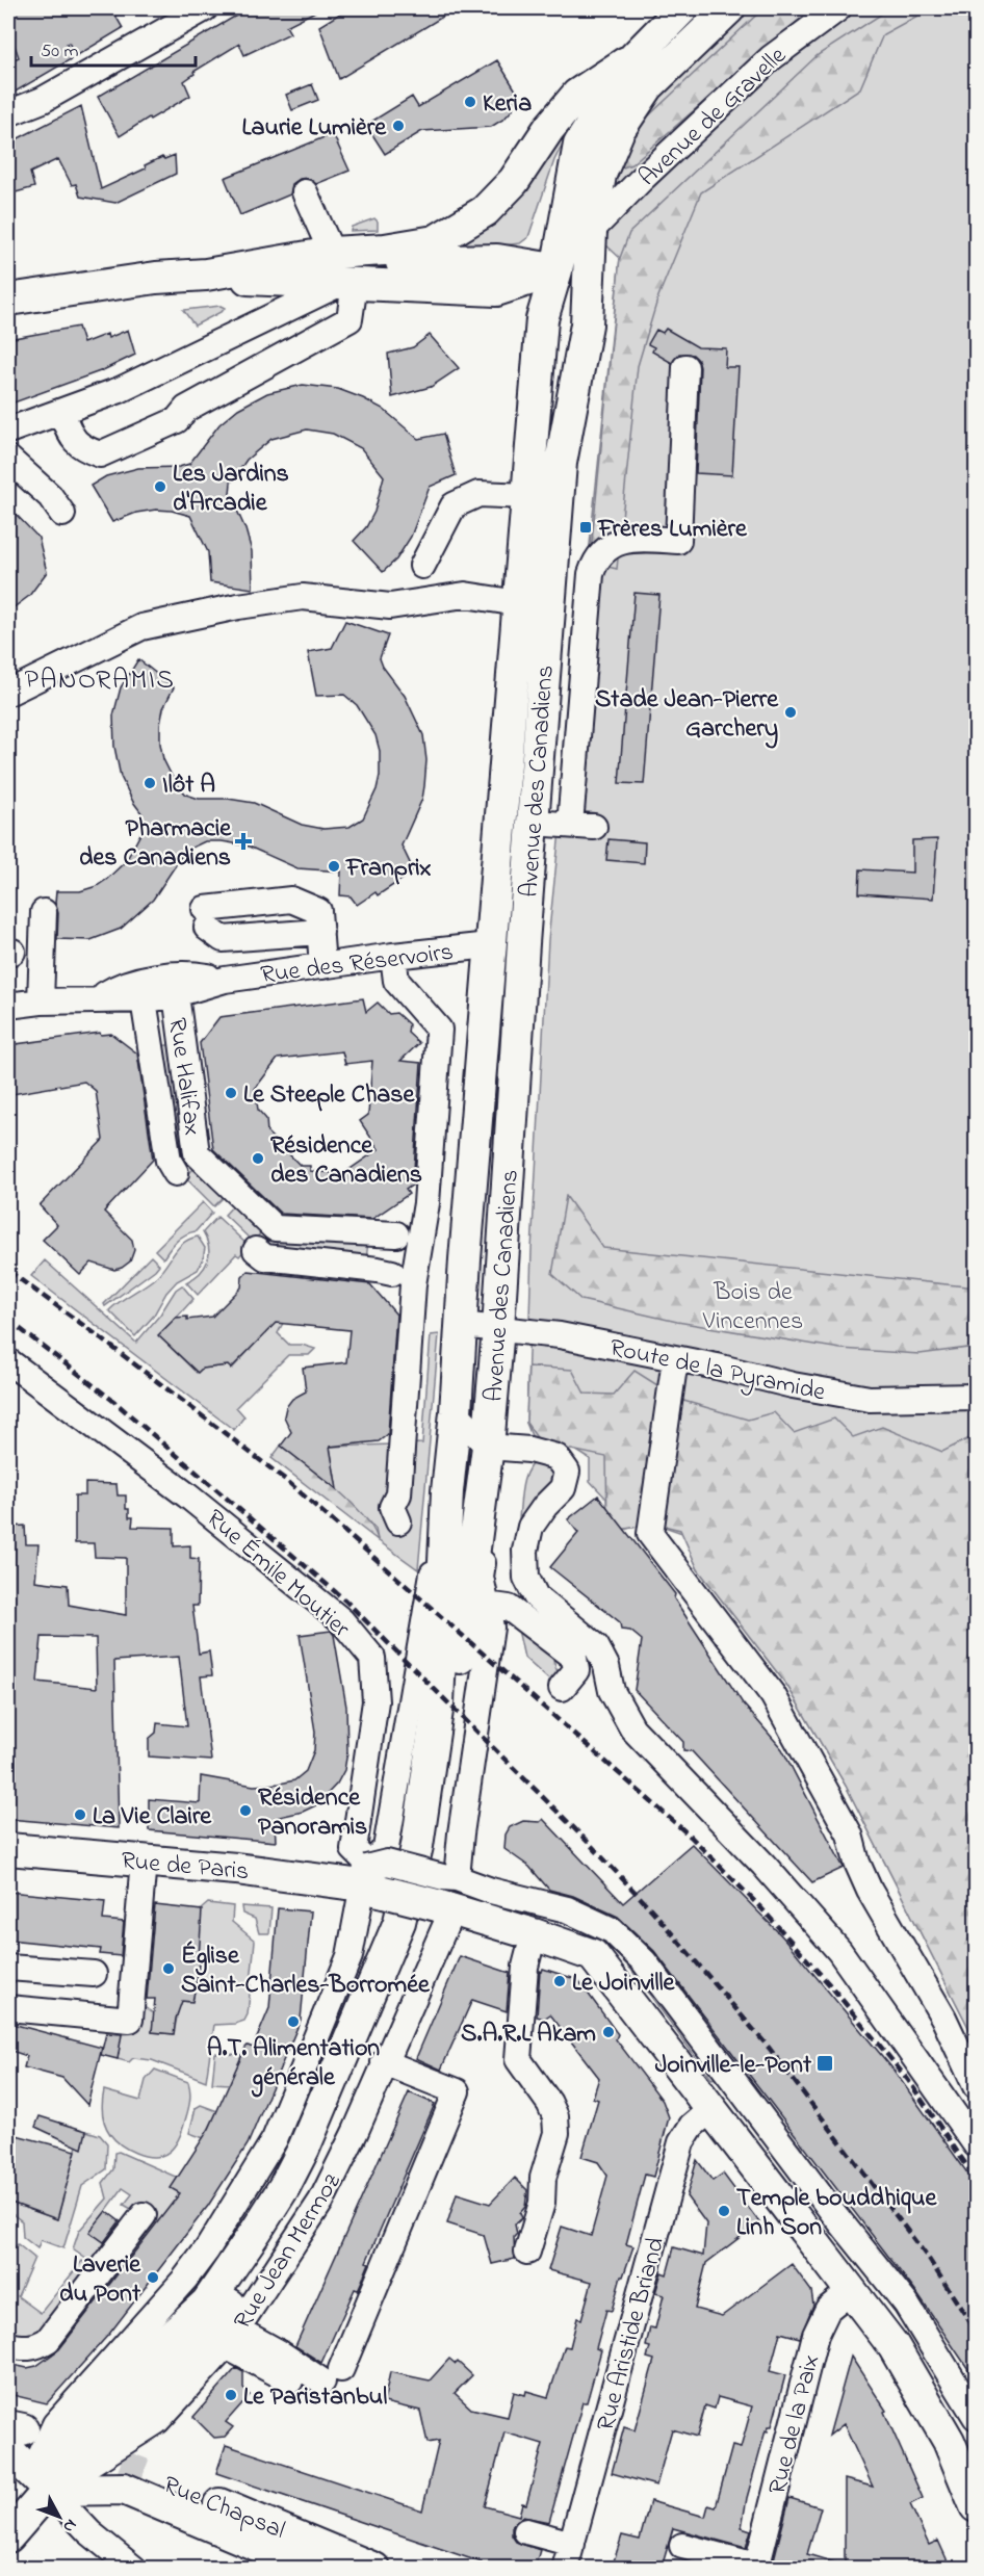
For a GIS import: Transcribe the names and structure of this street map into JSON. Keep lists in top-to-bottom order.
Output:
{
  "streets": {
    "main road": ["Avenue des Canadiens", "Rue de Paris", "Rue Chapsal"],
    "street": [
      "Avenue de Gravelle",
      "Rue des Réservoirs",
      "Rue Halifax",
      "Route de la Pyramide",
      "Rue Émile Moutier",
      "Rue Jean Mermoz",
      "Rue Aristide Briand",
      "Rue de la Paix"
    ]
  },
  "crossings": [
    ["Avenue de Gravelle", "Avenue des Canadiens"],
    ["Avenue des Canadiens", "Rue des Réservoirs"],
    ["Avenue des Canadiens", "Route de la Pyramide"],
    ["Avenue des Canadiens", "Rue Jean Mermoz"],
    ["Rue des Réservoirs", "Rue Halifax"],
    ["Rue Émile Moutier", "Rue de Paris"],
    ["Rue de Paris", "Rue Jean Mermoz"],
    ["Rue de Paris", "Rue Aristide Briand"],
    ["Rue de Paris", "Rue de la Paix"]
  ],
  "districts": ["PANORAMIS"],
  "parks": ["Bois de Vincennes"],
  "places": {
    "other": [
      "Keria",
      "Laurie Lumière",
      "Les Jardins d'Arcadie",
      "Stade Jean-Pierre Garchery",
      "Ilôt A",
      "Franprix",
      "Le Steeple Chase",
      "Résidence des Canadiens",
      "Résidence Panoramis",
      "La Vie Claire",
      "Église Saint-Charles-Borromée",
      "Le Joinville",
      "A.T. Alimentation générale",
      "S.A.R.L Akam",
      "Temple bouddhique Linh Son",
      "Laverie du Pont",
      "Le Paristanbul"
    ],
    "transit": ["Frères Lumière", "Joinville-le-Pont"],
    "health": ["Pharmacie des Canadiens"]
  },
  "scale_bar": "50 m",
  "north": "bottom right"
}
